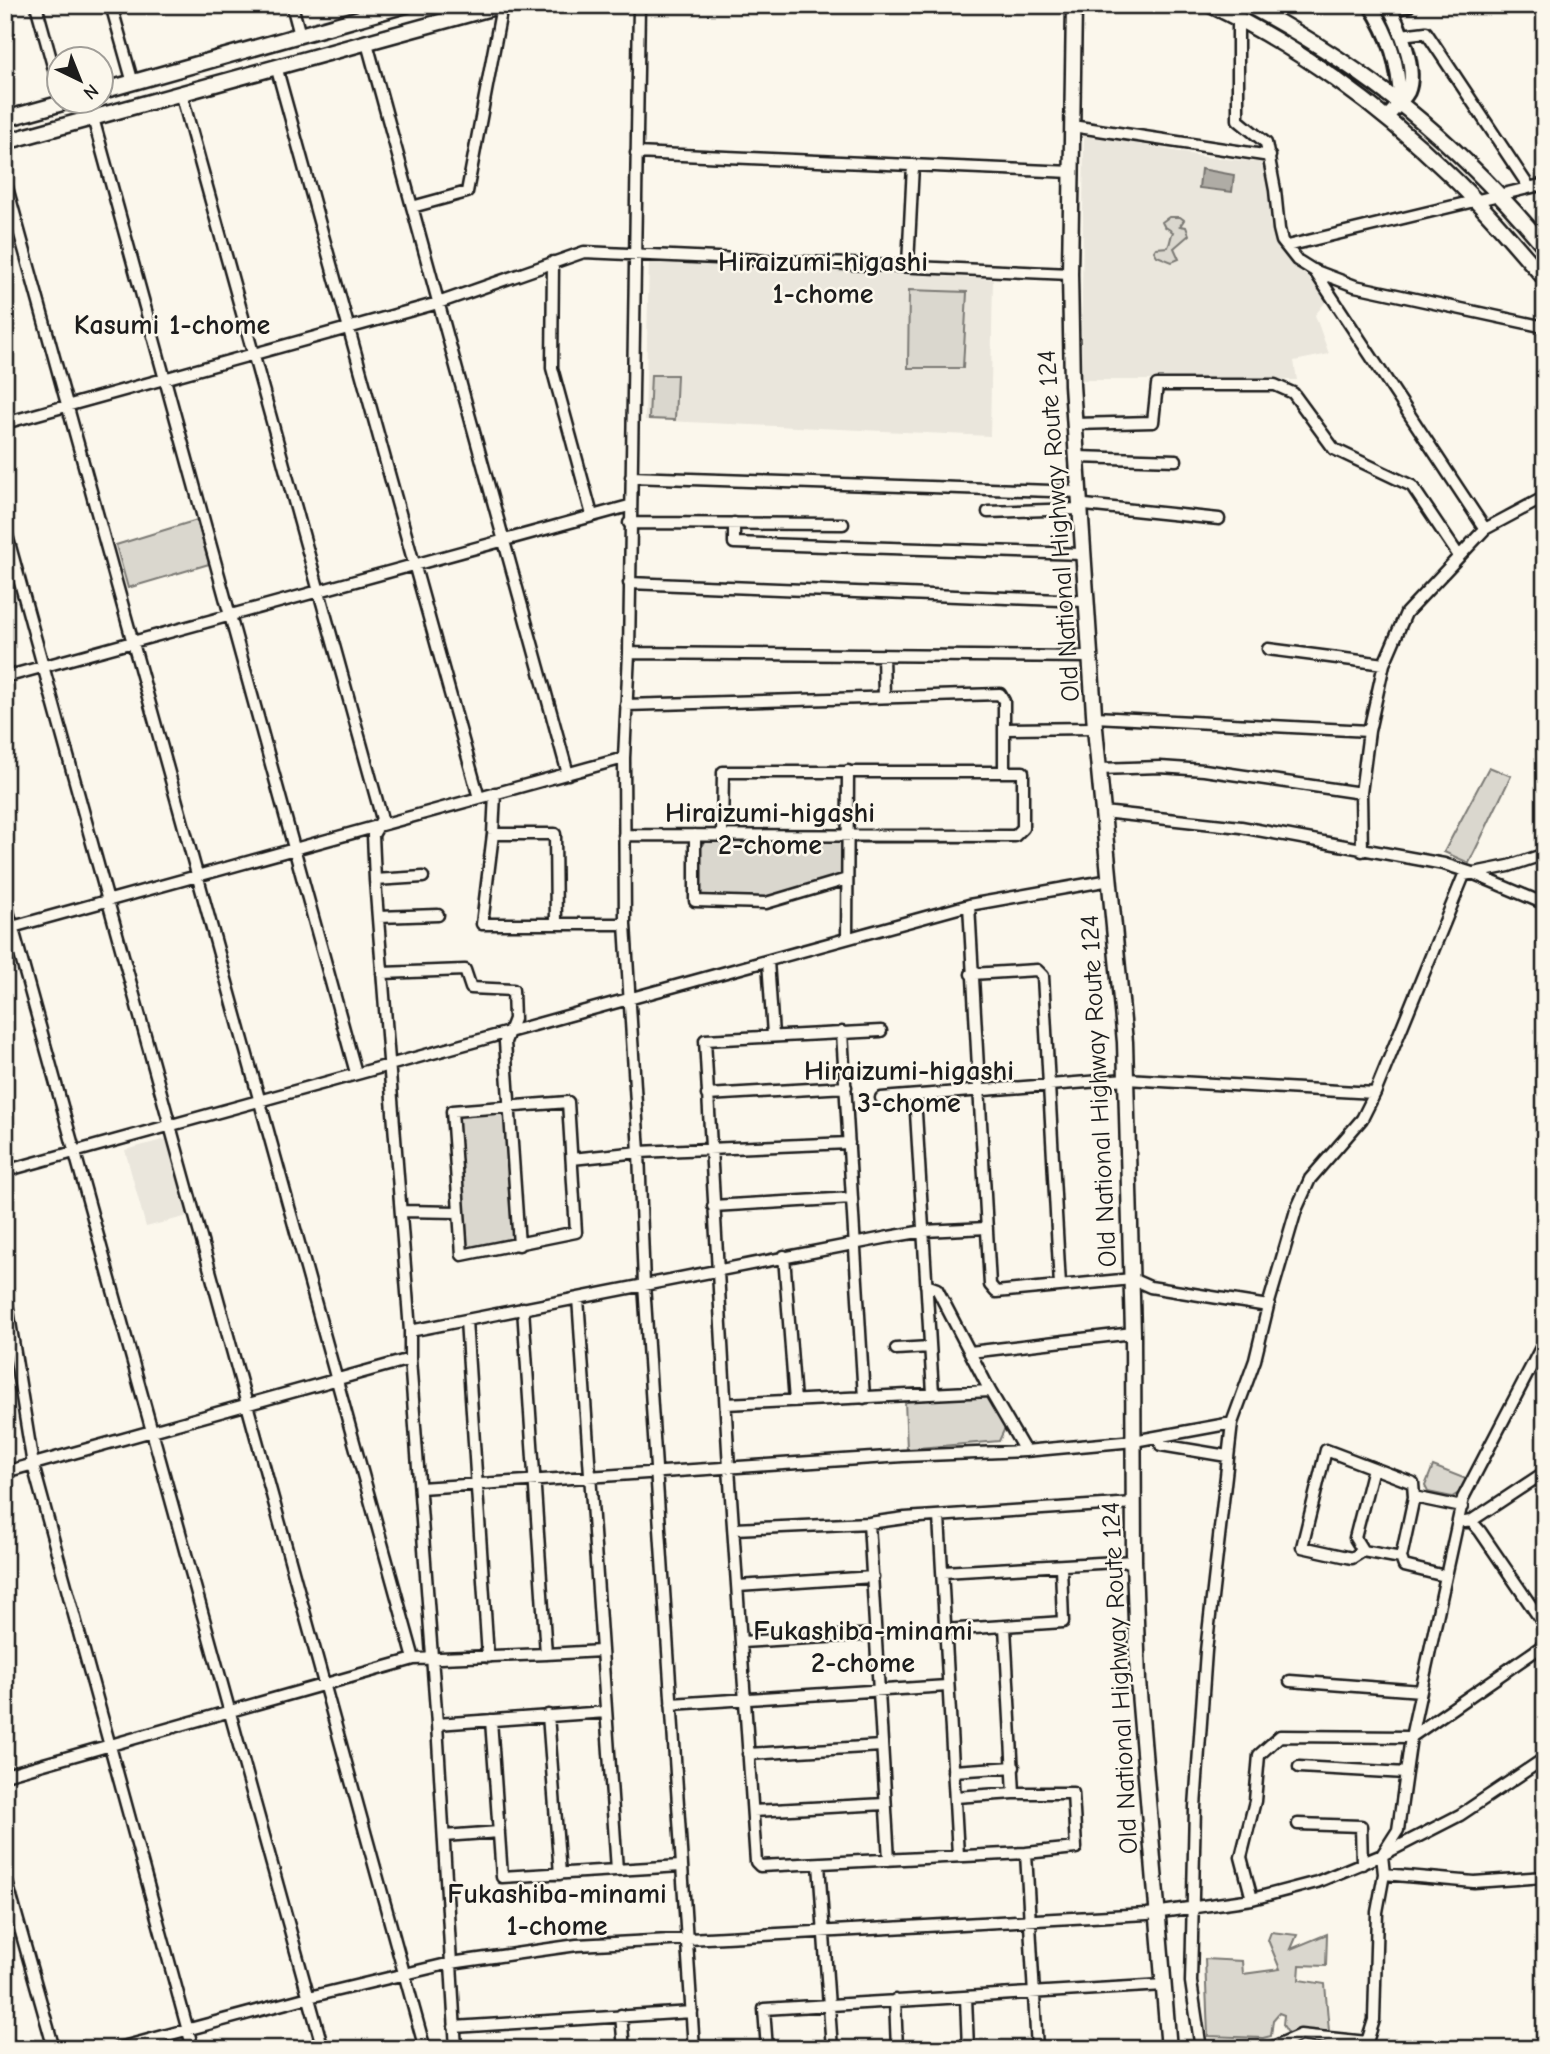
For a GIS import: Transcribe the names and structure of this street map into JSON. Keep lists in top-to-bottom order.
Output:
{
  "streets": {
    "highway": ["Old National Highway Route 124"]
  },
  "districts": [
    "Hiraizumi-higashi 1-chome",
    "Kasumi 1-chome",
    "Hiraizumi-higashi 2-chome",
    "Hiraizumi-higashi 3-chome",
    "Fukashiba-minami 2-chome",
    "Fukashiba-minami 1-chome"
  ],
  "north": "bottom right"
}
